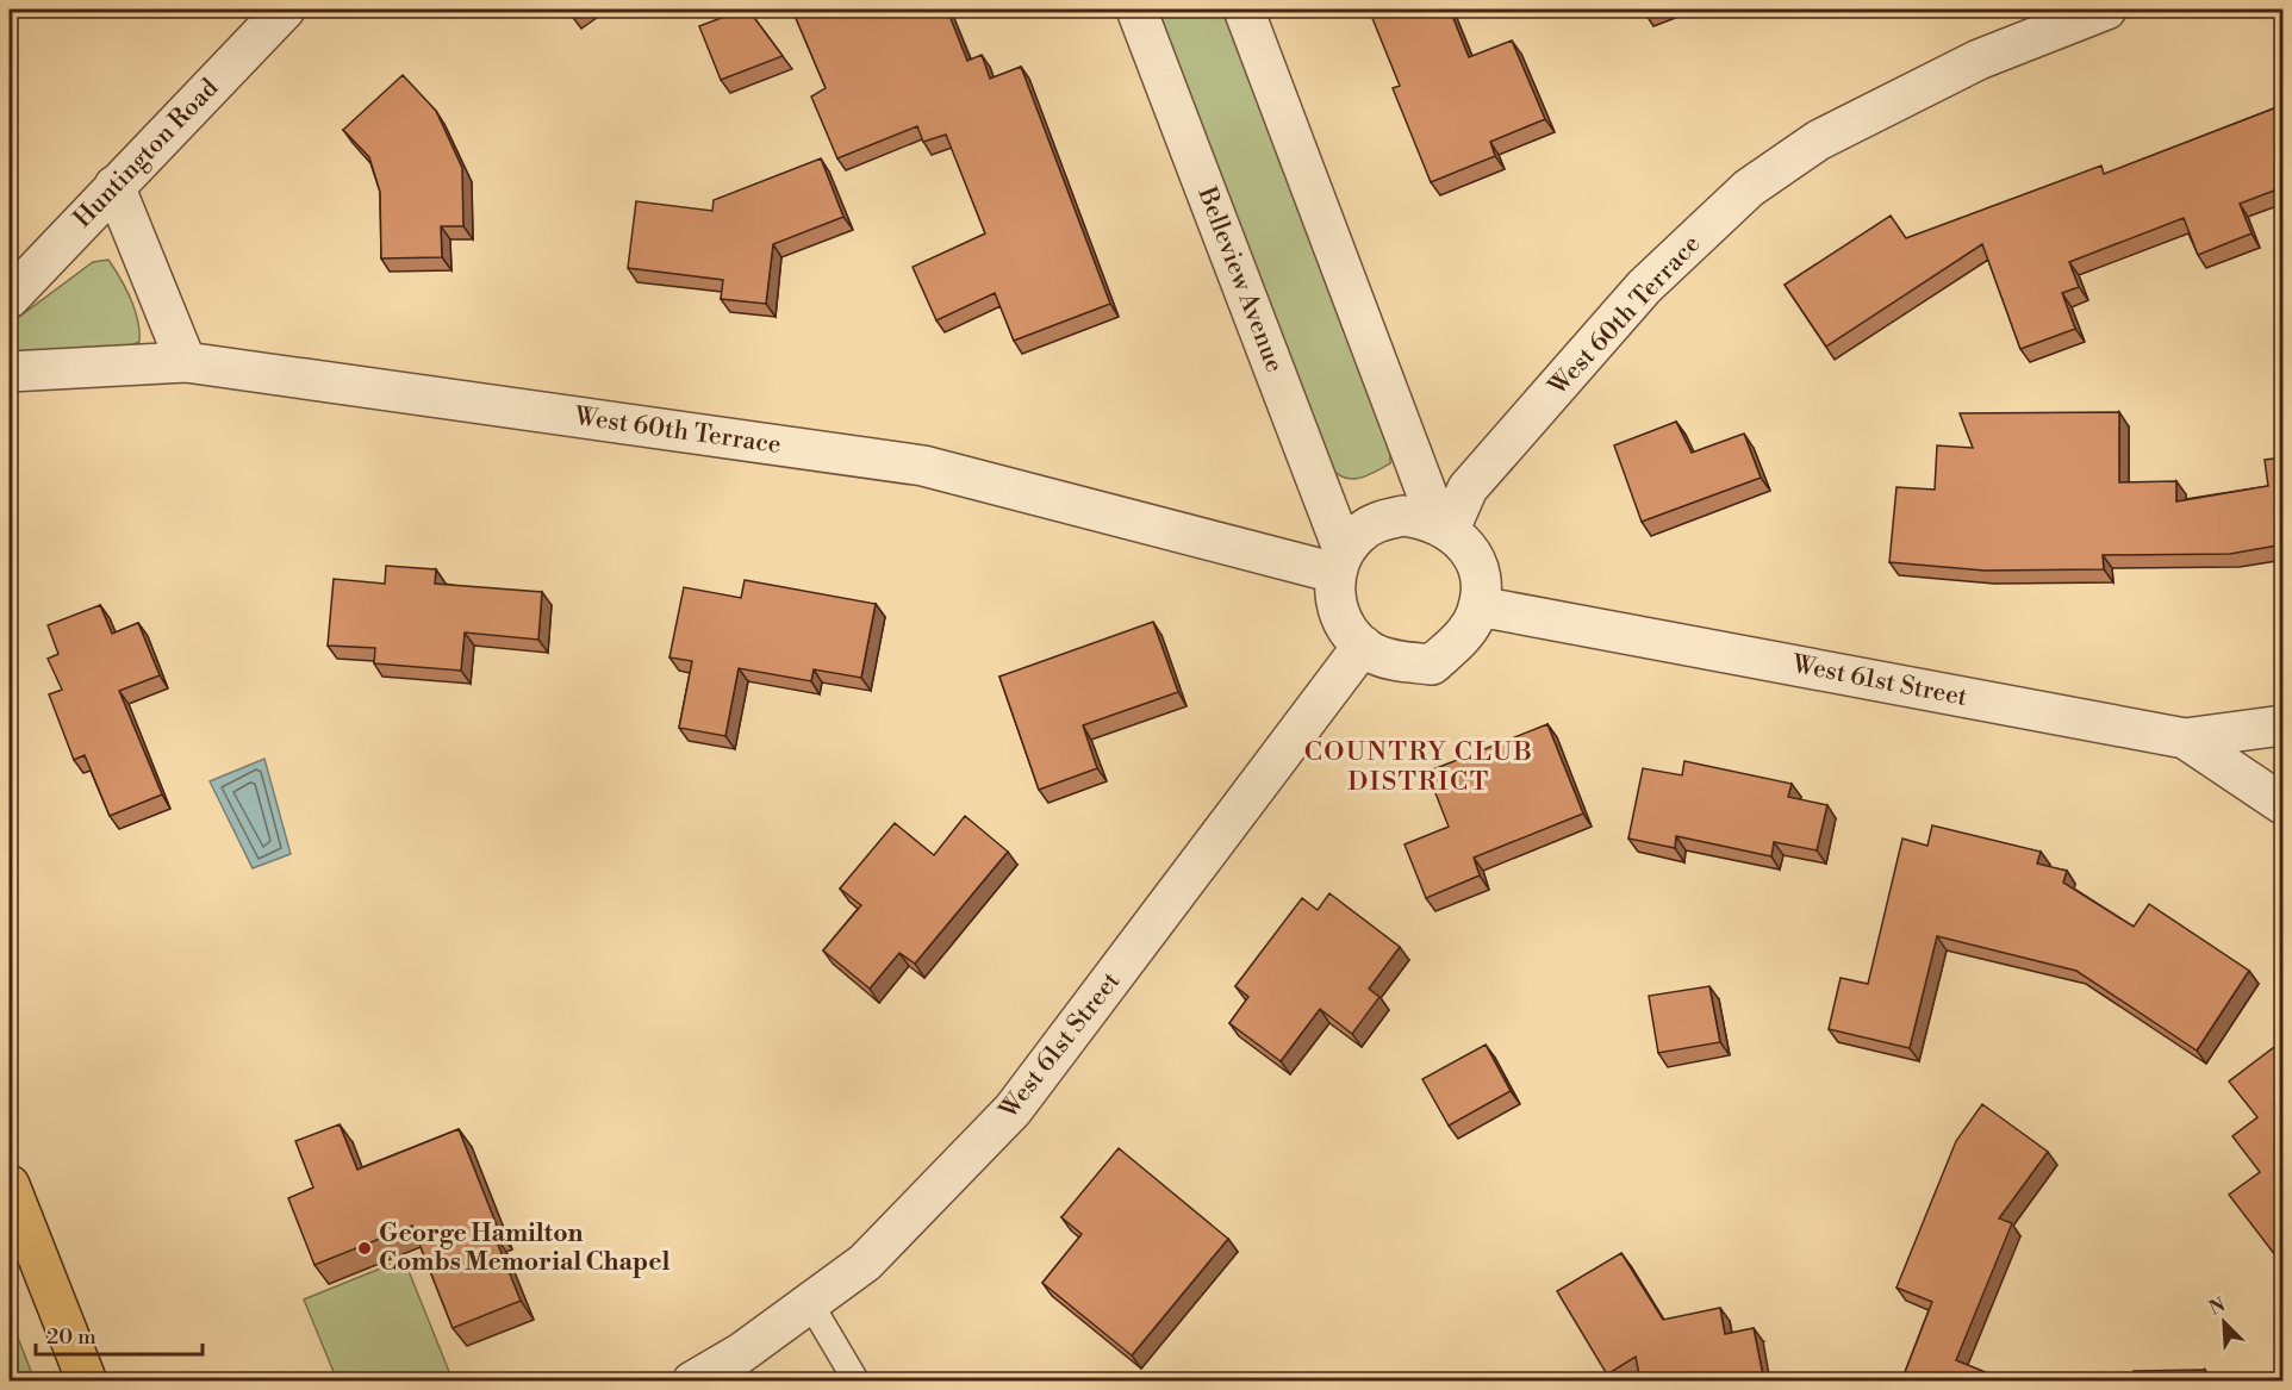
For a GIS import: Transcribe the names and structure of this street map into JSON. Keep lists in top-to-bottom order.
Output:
{
  "streets": {
    "street": [
      "Huntington Road",
      "Belleview Avenue",
      "West 60th Terrace",
      "West 61st Street"
    ]
  },
  "crossings": [
    ["Belleview Avenue", "West 60th Terrace"],
    ["Belleview Avenue", "West 61st Street"],
    ["West 60th Terrace", "West 61st Street"]
  ],
  "districts": ["COUNTRY CLUB DISTRICT"],
  "places": ["George Hamilton Combs Memorial Chapel"],
  "scale_bar": "20 m",
  "north": "top left"
}
